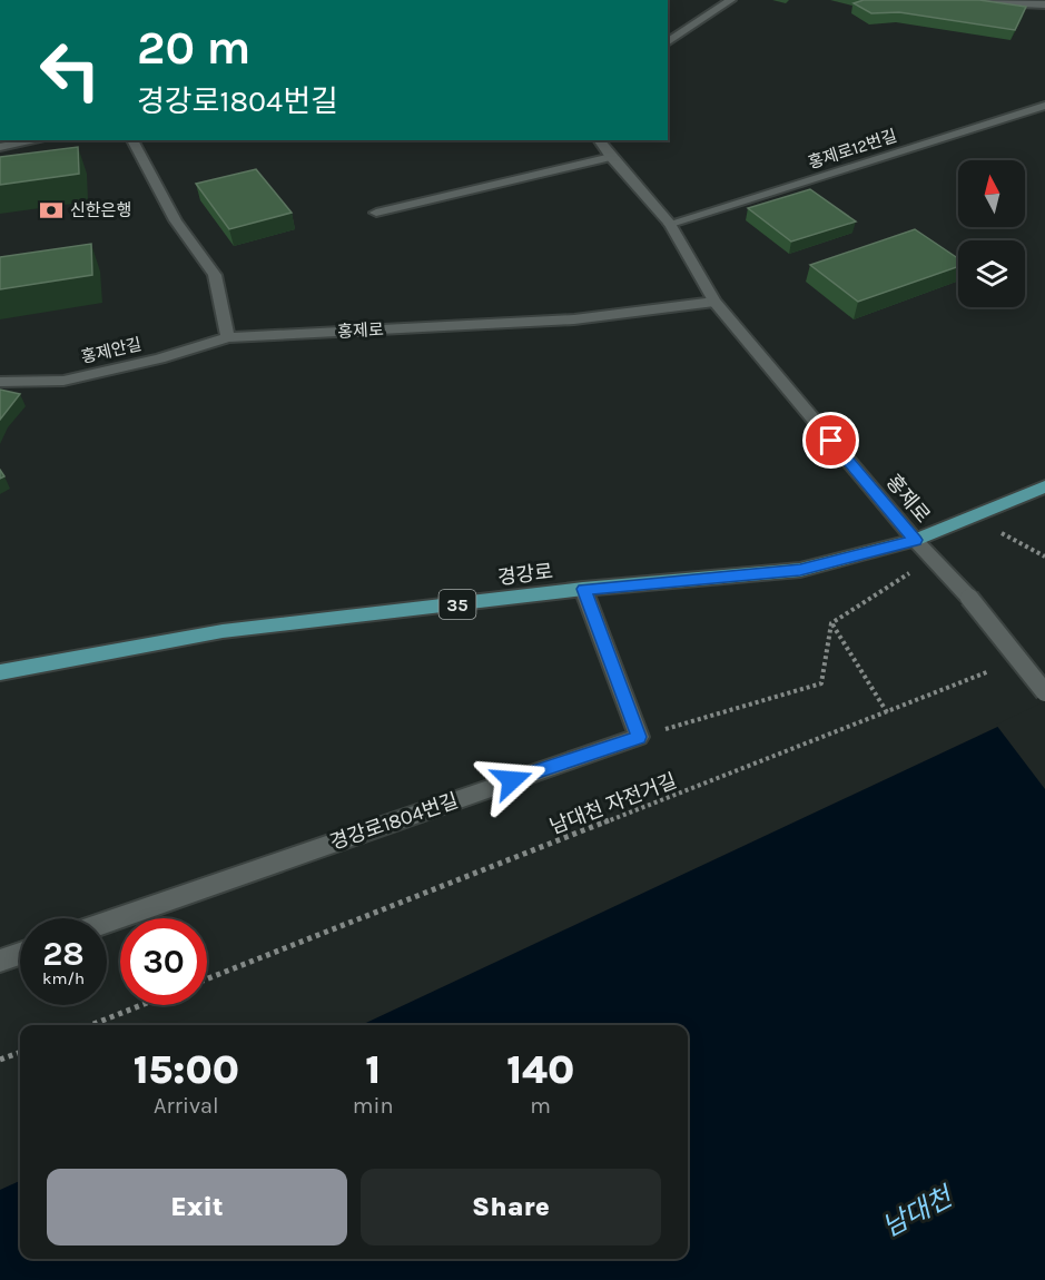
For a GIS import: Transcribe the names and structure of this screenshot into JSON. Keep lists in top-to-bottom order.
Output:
{
  "streets": {
    "main road": ["경강로", "35"],
    "street": [
      "홍제로12번길",
      "홍제로",
      "홍제안길",
      "경강로1804번길"
    ],
    "path": ["남대천 자전거길"]
  },
  "crossings": [
    ["홍제로12번길", "홍제로"],
    ["홍제로", "홍제안길"],
    ["홍제로", "경강로"]
  ],
  "water": ["남대천"],
  "places": {
    "bank": ["신한은행"]
  },
  "north": "top",
  "page": {
    "turn": ["20 m", "경강로1804번길"],
    "speed": "28 km/h",
    "limit": "30",
    "eta": [
      "15:00",
      "Arrival",
      "1",
      "min",
      "140",
      "m"
    ],
    "buttons": ["Exit", "Share"]
  }
}
